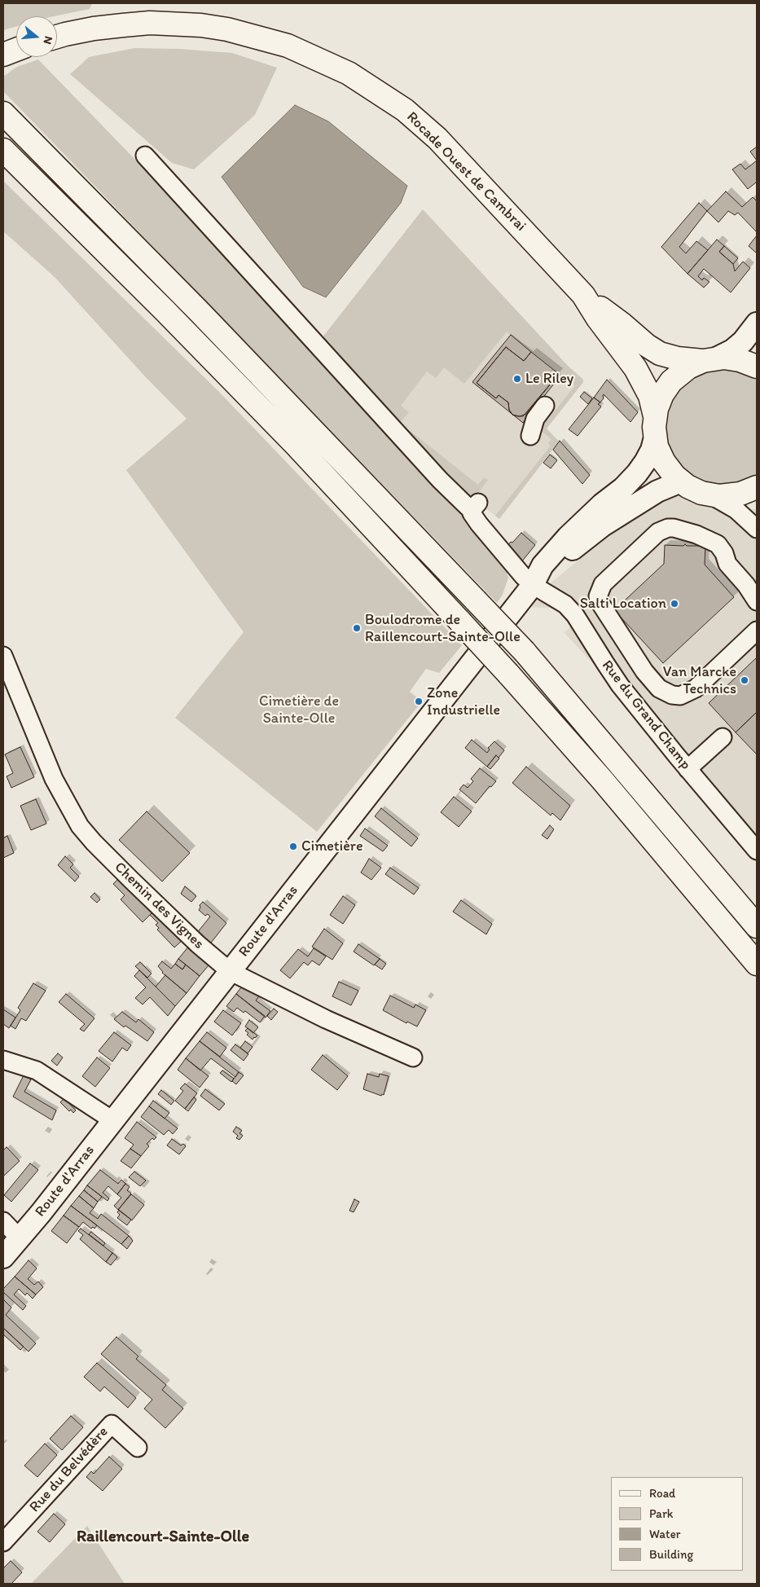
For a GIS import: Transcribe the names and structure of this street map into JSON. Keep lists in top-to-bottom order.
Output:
{
  "streets": {
    "highway": ["Rocade Ouest de Cambrai"],
    "main road": ["Route d'Arras"],
    "street": ["Rue du Grand Champ", "Chemin des Vignes", "Rue du Belvédère"]
  },
  "crossings": [
    ["Rue du Grand Champ", "Route d'Arras"],
    ["Chemin des Vignes", "Route d'Arras"]
  ],
  "districts": ["Raillencourt-Sainte-Olle"],
  "parks": ["Cimetière de Sainte-Olle"],
  "places": [
    "Le Riley",
    "Salti Location",
    "Boulodrome de Raillencourt-Sainte-Olle",
    "Van Marcke Technics",
    "Zone Industrielle",
    "Cimetière"
  ],
  "legend": [
    "Road",
    "Park",
    "Water",
    "Building"
  ],
  "north": "right"
}
